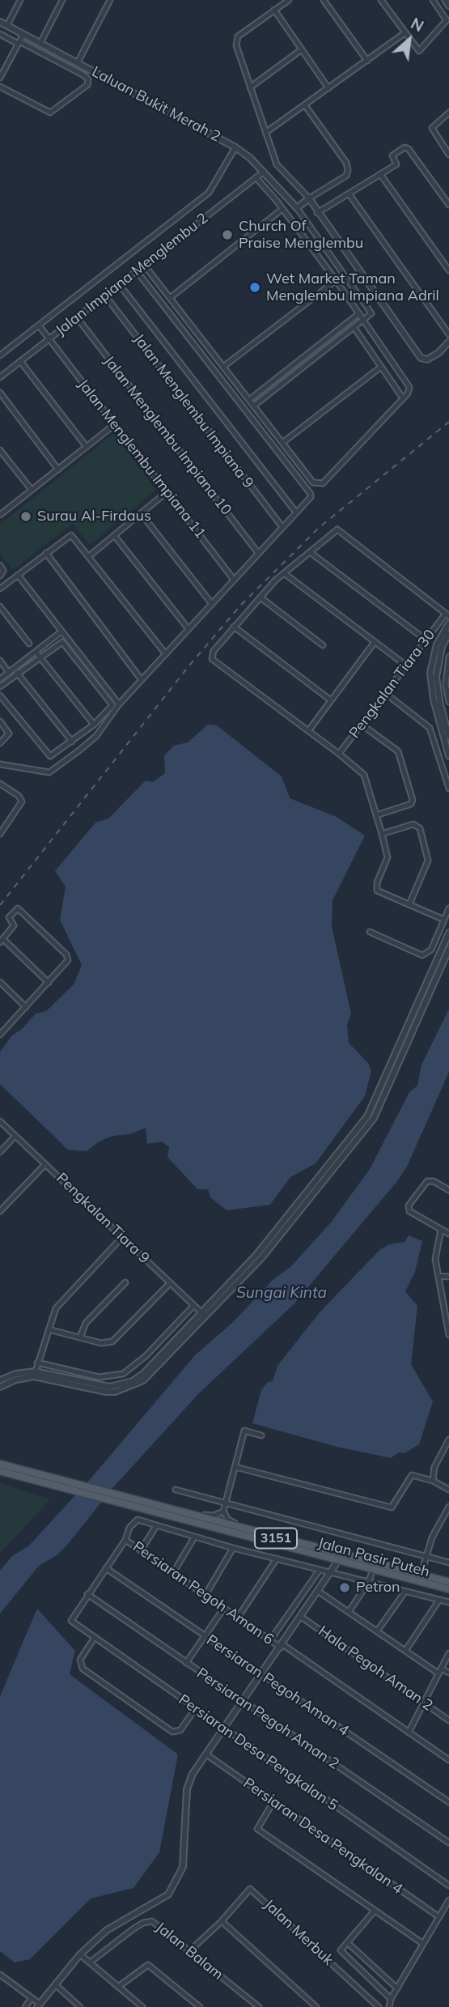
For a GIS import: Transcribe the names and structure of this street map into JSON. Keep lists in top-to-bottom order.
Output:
{
  "streets": {
    "main road": ["3151", "Jalan Pasir Puteh"],
    "street": [
      "Laluan Bukit Merah 2",
      "Jalan Impiana Menglembu 2",
      "Jalan Menglembu Impiana 9",
      "Jalan Menglembu Impiana 10",
      "Jalan Menglembu Impiana 11",
      "Pengkalan Tiara 30",
      "Pengkalan Tiara 9",
      "Persiaran Pegoh Aman 6",
      "Hala Pegoh Aman 2",
      "Persiaran Pegoh Aman 4",
      "Persiaran Pegoh Aman 2",
      "Persiaran Desa Pengkalan 5",
      "Persiaran Desa Pengkalan 4",
      "Jalan Merbuk",
      "Jalan Balam"
    ]
  },
  "crossings": [
    ["Laluan Bukit Merah 2", "Jalan Impiana Menglembu 2"],
    ["Jalan Impiana Menglembu 2", "Jalan Menglembu Impiana 9"],
    ["Jalan Impiana Menglembu 2", "Jalan Menglembu Impiana 10"],
    ["Jalan Impiana Menglembu 2", "Jalan Menglembu Impiana 11"],
    ["3151", "Jalan Pasir Puteh"],
    ["Persiaran Pegoh Aman 2", "Persiaran Desa Pengkalan 5"]
  ],
  "water": ["Sungai Kinta"],
  "places": [
    "Church Of Praise Menglembu",
    "Wet Market Taman Menglembu Impiana Adril",
    "Surau Al-Firdaus",
    "Petron"
  ],
  "north": "top right"
}
